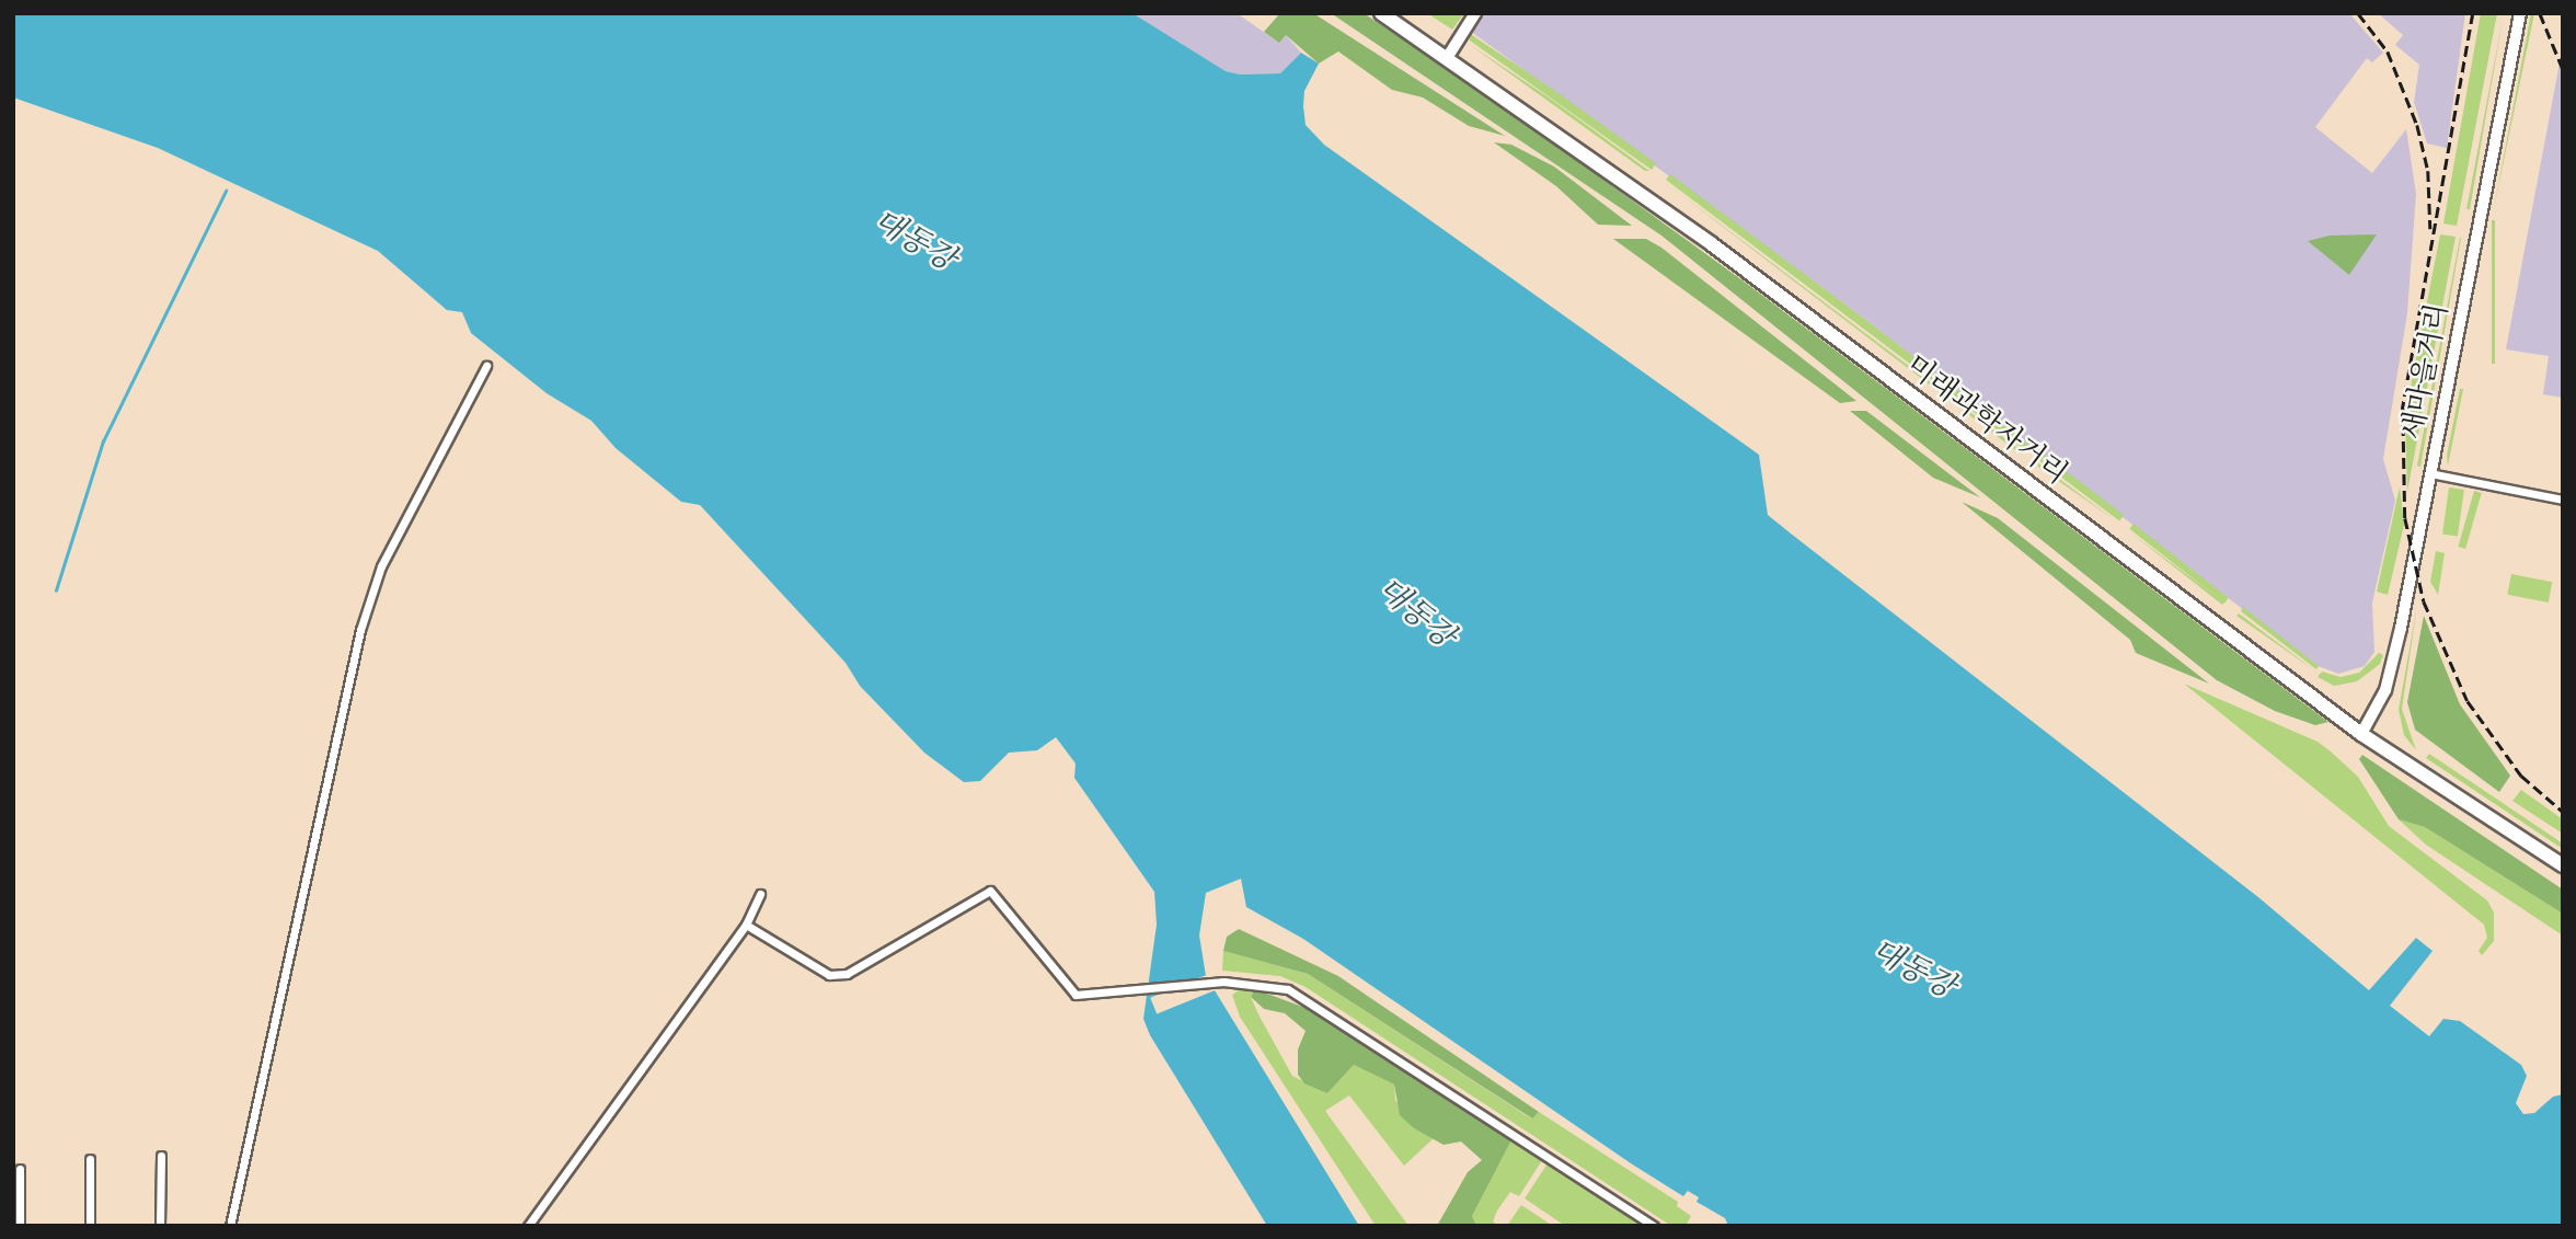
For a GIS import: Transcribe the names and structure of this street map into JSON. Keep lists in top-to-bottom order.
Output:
{
  "streets": {
    "main road": ["새마을거리", "미래과학자거리"]
  },
  "crossings": [
    ["새마을거리", "미래과학자거리"]
  ],
  "water": ["대동강"]
}
